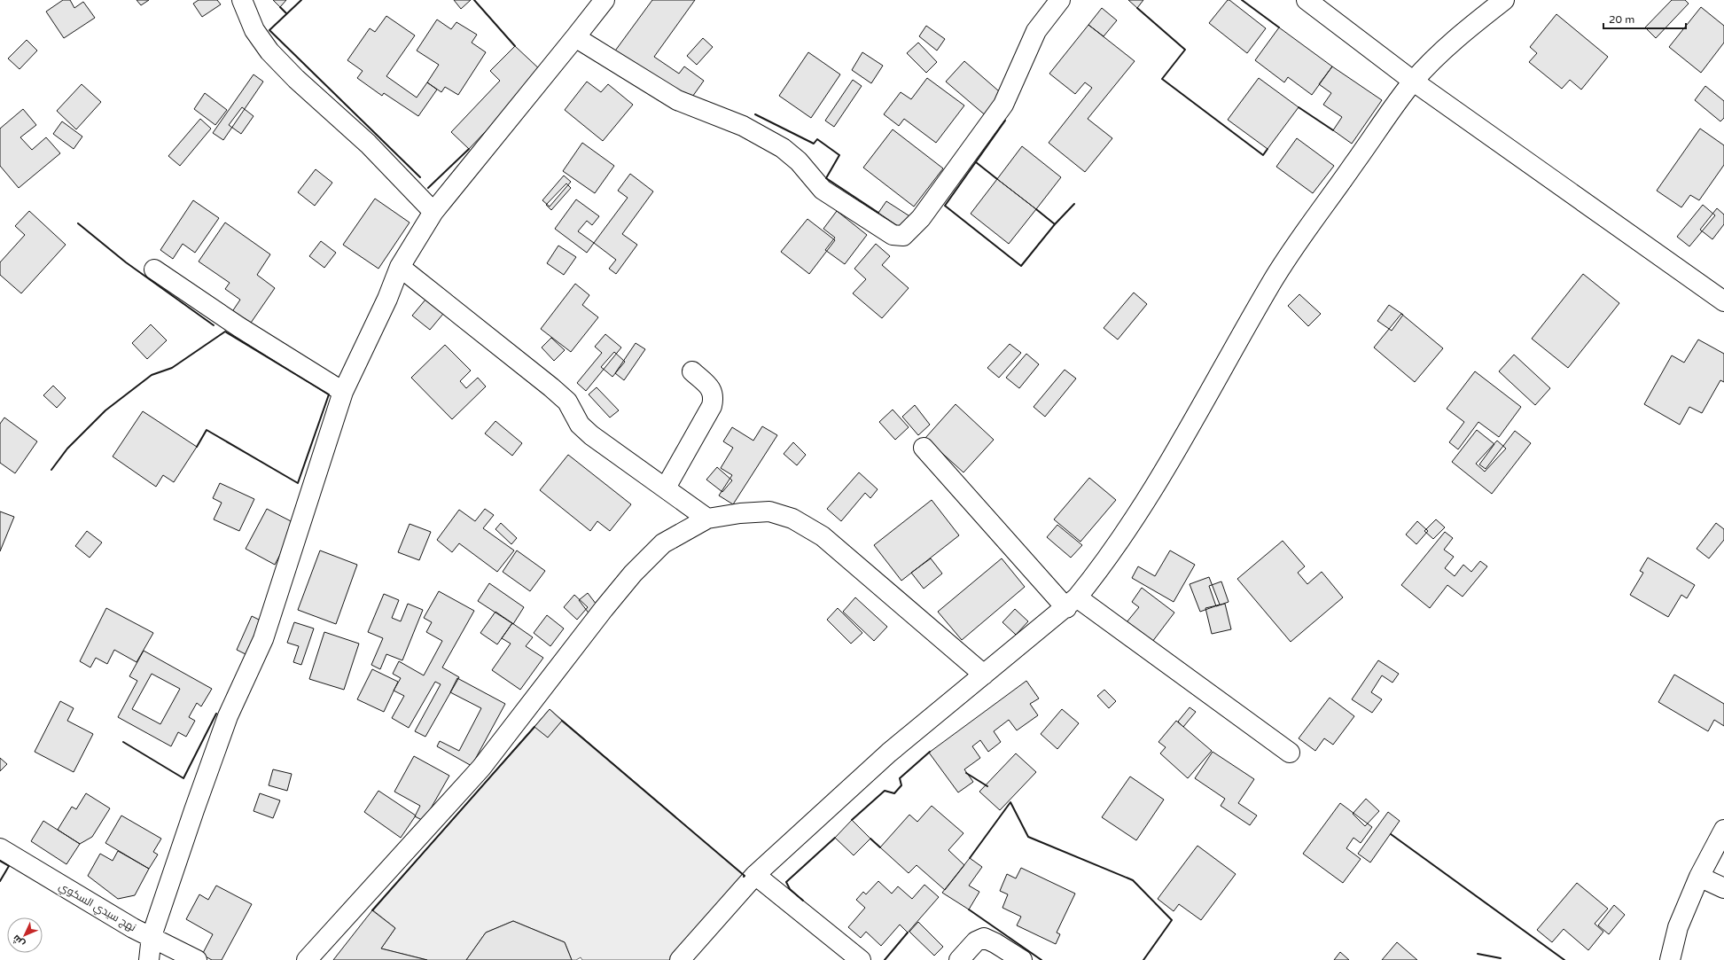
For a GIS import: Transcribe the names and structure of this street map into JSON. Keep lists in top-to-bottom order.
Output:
{
  "streets": {
    "street": ["نهج سيدي السكوي"]
  },
  "scale_bar": "20 m",
  "north": "bottom left"
}
